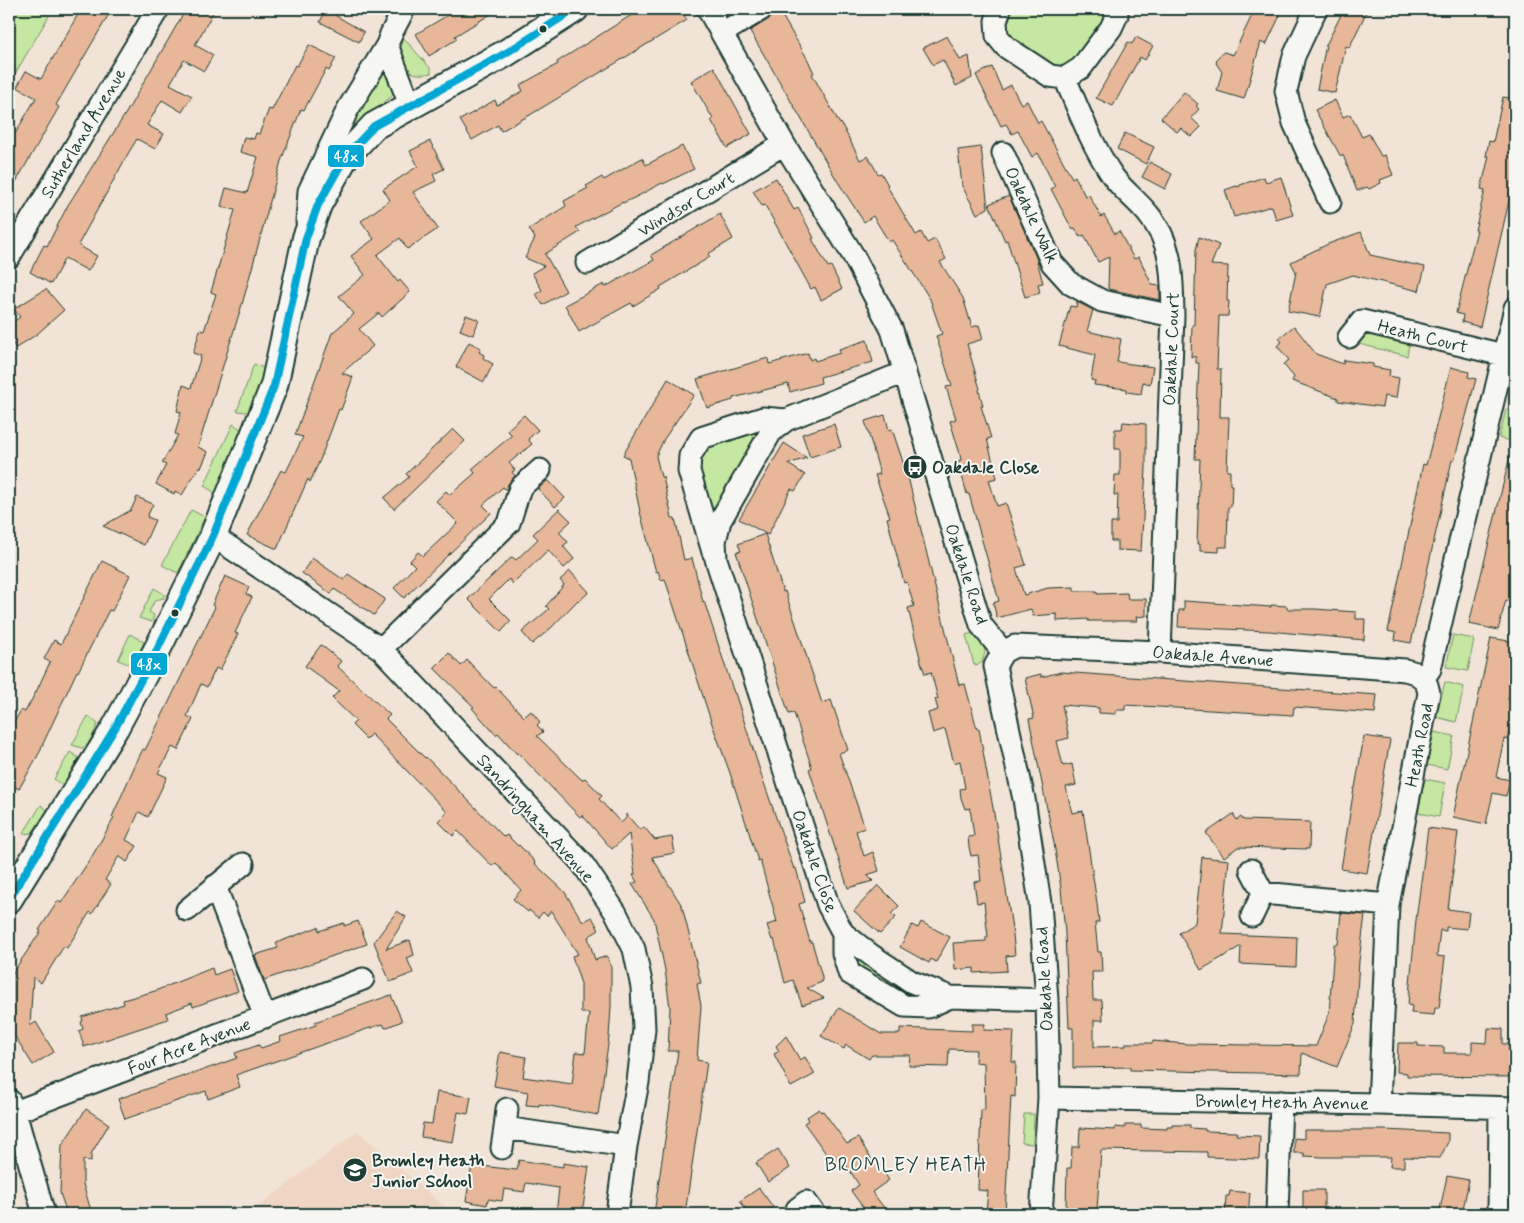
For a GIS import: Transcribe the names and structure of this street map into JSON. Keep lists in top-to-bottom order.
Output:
{
  "streets": {
    "street": [
      "Sutherland Avenue",
      "Windsor Court",
      "Oakdale Walk",
      "Heath Court",
      "Oakdale Court",
      "Oakdale Road",
      "Oakdale Avenue",
      "Heath Road",
      "Sandringham Avenue",
      "Oakdale Close",
      "Four Acre Avenue",
      "Bromley Heath Avenue"
    ]
  },
  "crossings": [
    ["Windsor Court", "Oakdale Road"],
    ["Oakdale Walk", "Oakdale Court"],
    ["Heath Court", "Heath Road"],
    ["Oakdale Court", "Oakdale Avenue"],
    ["Oakdale Road", "Oakdale Avenue"],
    ["Oakdale Road", "Oakdale Close"],
    ["Oakdale Road", "Bromley Heath Avenue"],
    ["Oakdale Avenue", "Heath Road"],
    ["Heath Road", "Bromley Heath Avenue"]
  ],
  "districts": ["BROMLEY HEATH"],
  "places": {
    "bus stop": ["Oakdale Close"],
    "school or university": ["Bromley Heath Junior School"]
  },
  "lines": ["transit line 48x"]
}
